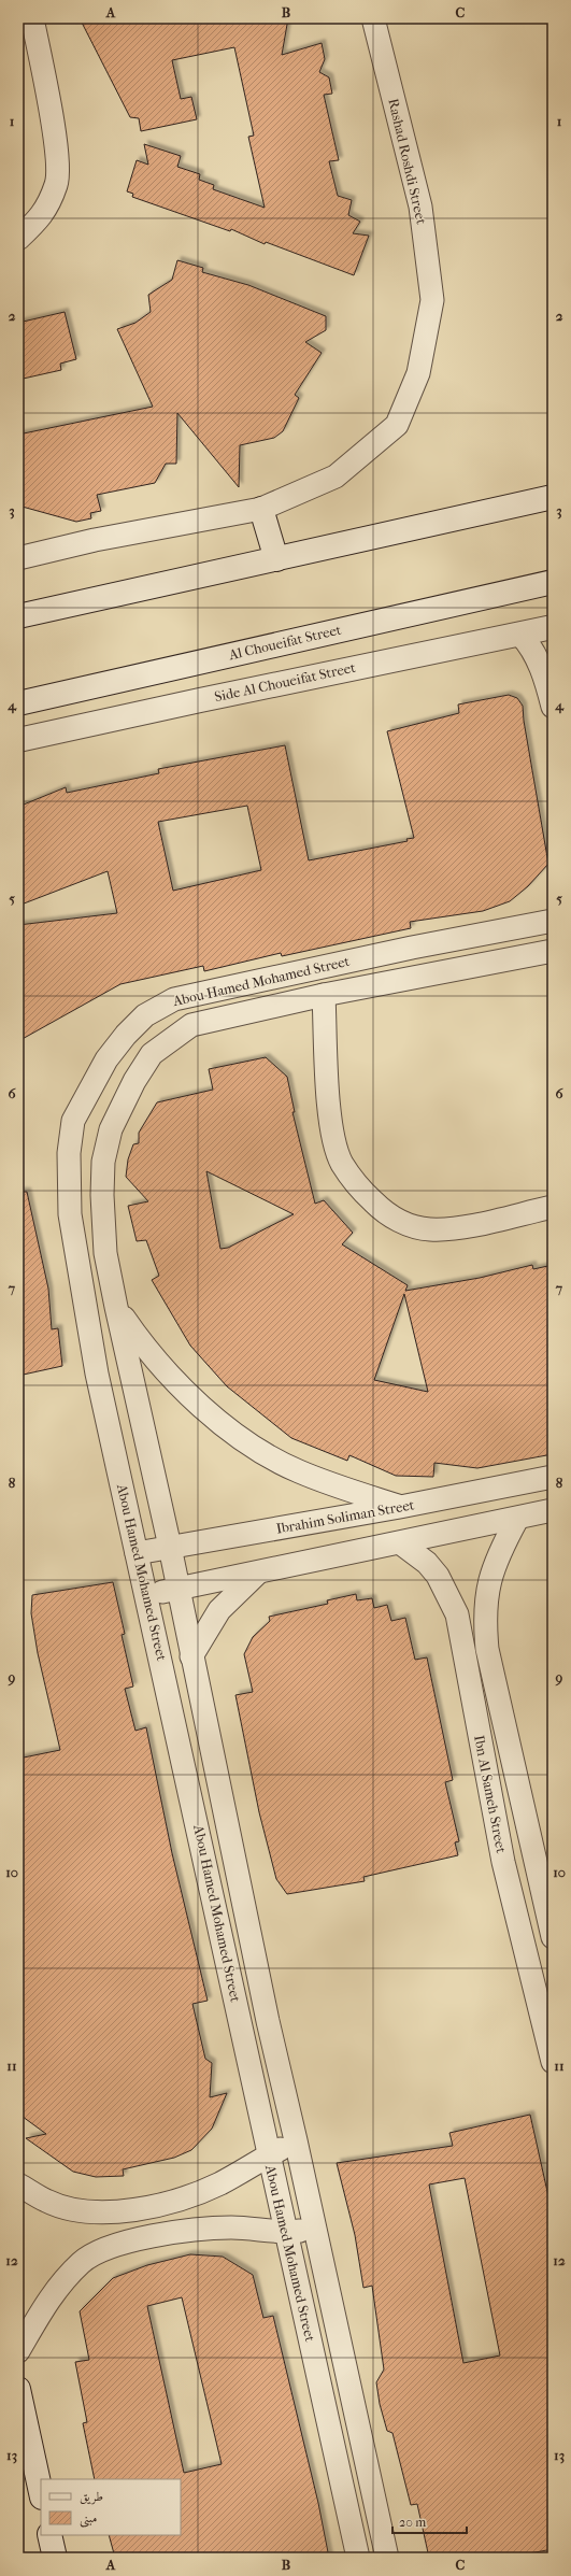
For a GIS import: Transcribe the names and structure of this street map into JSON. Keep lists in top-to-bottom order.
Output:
{
  "streets": {
    "main road": ["Al Choueifat Street", "Side Al Choueifat Street"],
    "street": [
      "Rashad Roshdi Street",
      "Abou Hamed Mohamed Street",
      "Ibrahim Soliman Street",
      "Ibn Al Sameh Street"
    ]
  },
  "crossings": [
    ["Abou Hamed Mohamed Street", "Ibrahim Soliman Street"]
  ],
  "legend": ["طريق", "مبنى"],
  "scale_bar": "20 m",
  "grid": {
    "columns": ["A", "B", "C"],
    "rows": [
      "1",
      "2",
      "3",
      "4",
      "5",
      "6",
      "7",
      "8",
      "9",
      "10",
      "11",
      "12",
      "13"
    ]
  }
}
